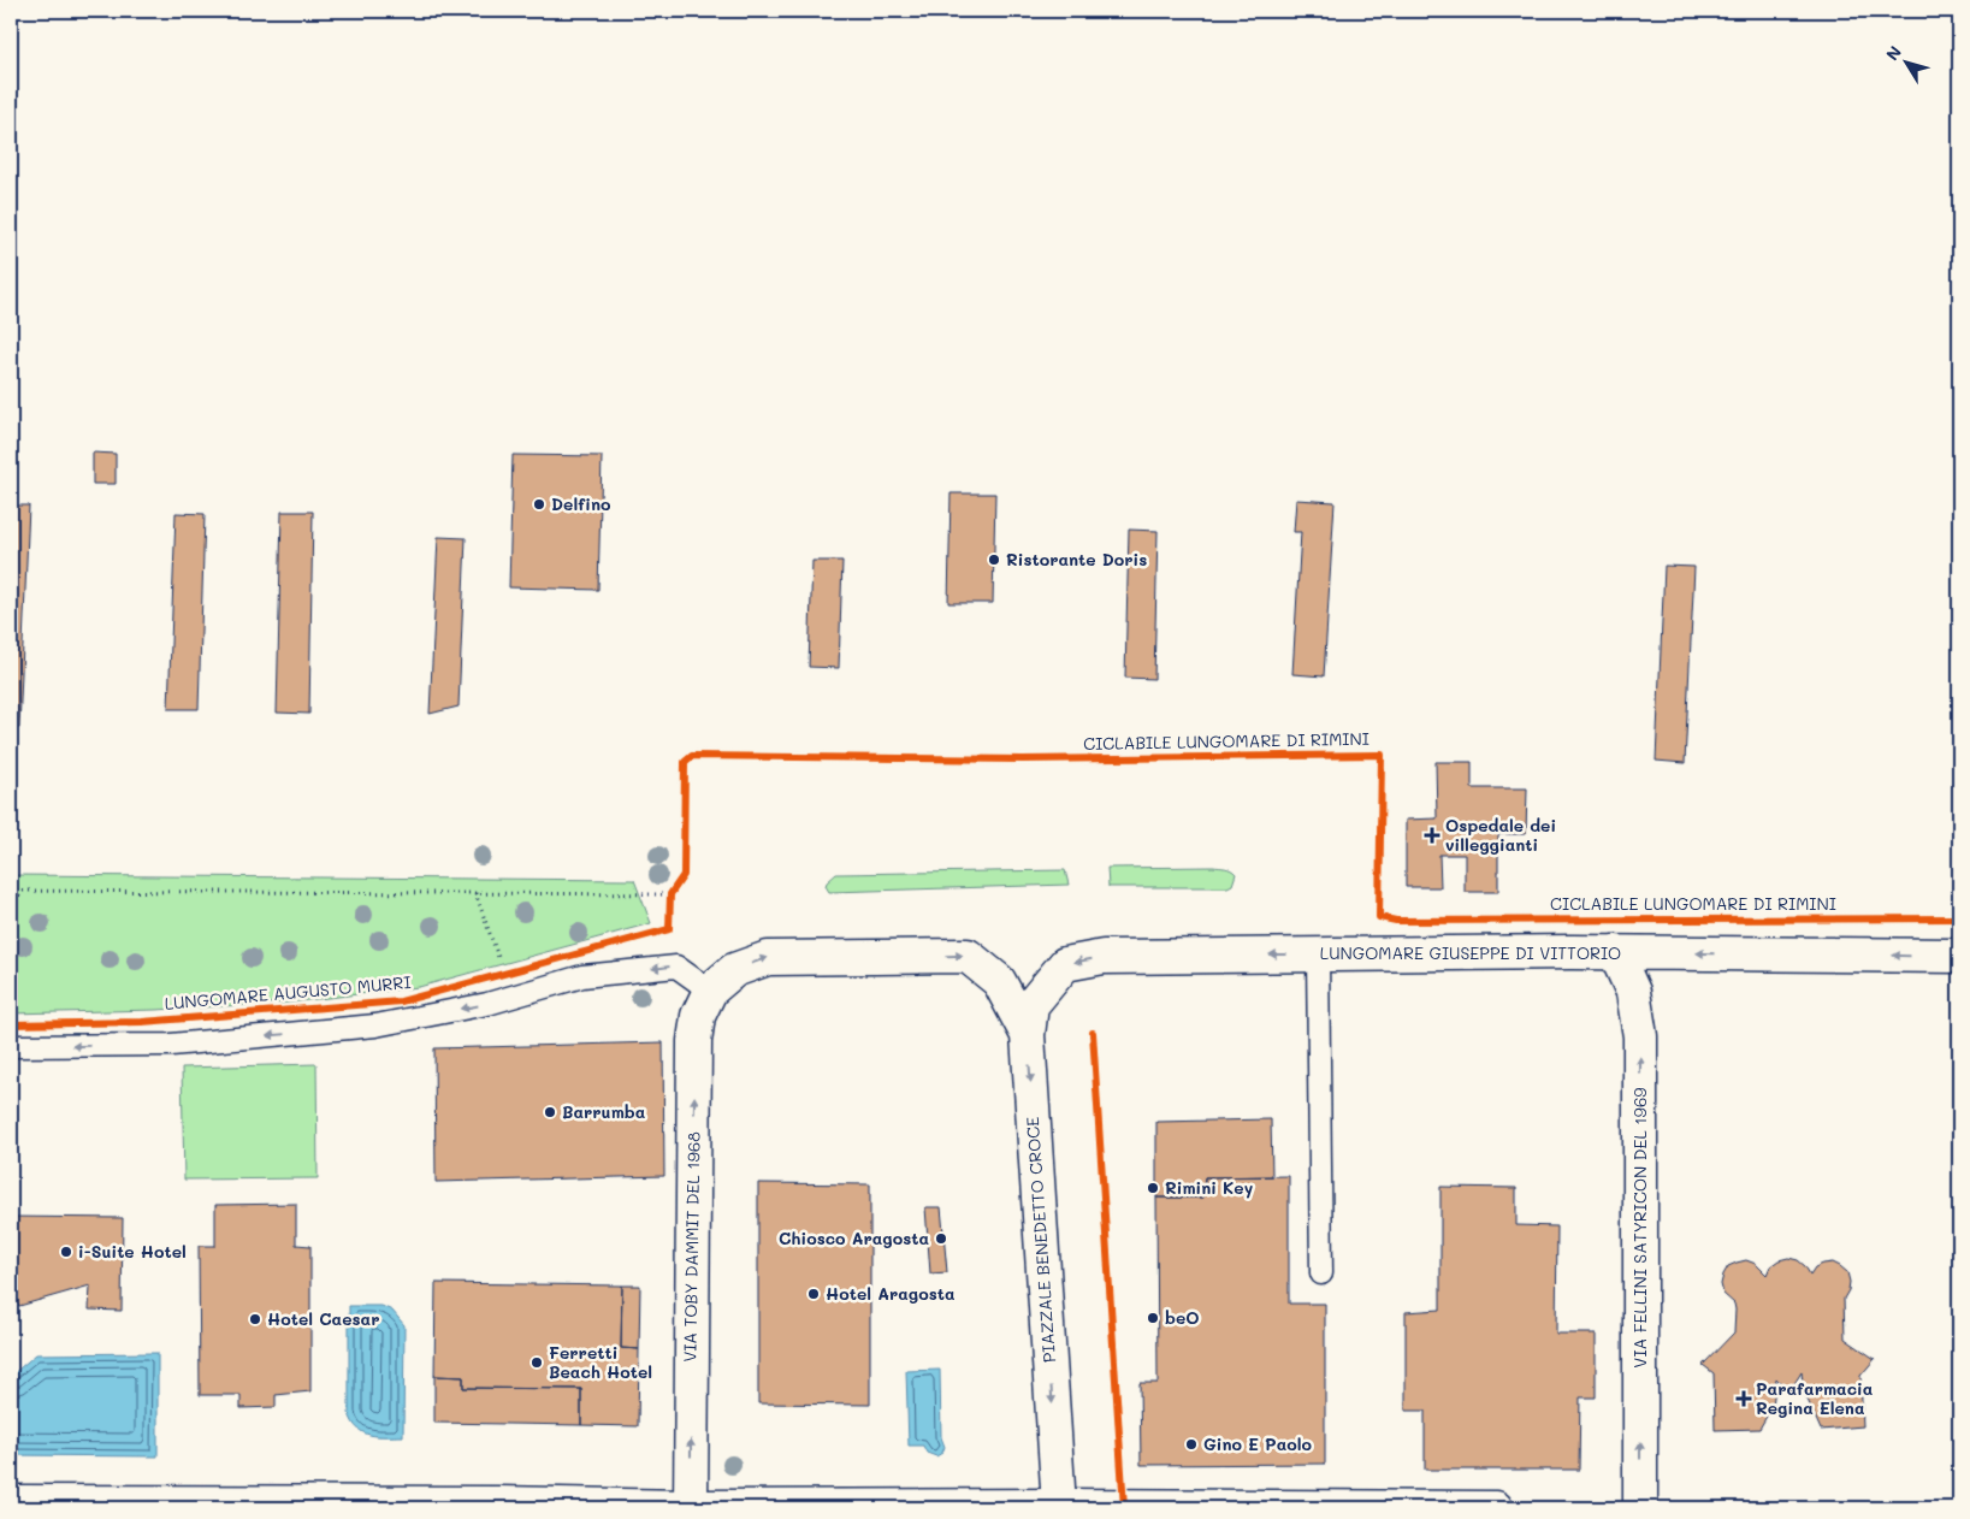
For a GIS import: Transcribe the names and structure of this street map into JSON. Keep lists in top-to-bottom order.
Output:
{
  "streets": {
    "street": [
      "LUNGOMARE GIUSEPPE DI VITTORIO",
      "VIA FELLINI SATYRICON DEL 1969",
      "PIAZZALE BENEDETTO CROCE",
      "VIA TOBY DAMMIT DEL 1968"
    ],
    "cycle path": ["CICLABILE LUNGOMARE DI RIMINI"]
  },
  "crossings": [
    ["LUNGOMARE GIUSEPPE DI VITTORIO", "VIA FELLINI SATYRICON DEL 1969"],
    ["LUNGOMARE GIUSEPPE DI VITTORIO", "PIAZZALE BENEDETTO CROCE"],
    ["PIAZZALE BENEDETTO CROCE", "VIA TOBY DAMMIT DEL 1968"]
  ],
  "one_way": ["LUNGOMARE GIUSEPPE DI VITTORIO", "VIA FELLINI SATYRICON DEL 1969", "VIA TOBY DAMMIT DEL 1968"],
  "places": {
    "other": [
      "Delfino",
      "Ristorante Doris",
      "Barrumba",
      "Rimini Key",
      "Chiosco Aragosta",
      "i-Suite Hotel",
      "Hotel Aragosta",
      "beO",
      "Hotel Caesar",
      "Ferretti Beach Hotel",
      "Gino E Paolo"
    ],
    "health": ["Ospedale dei villeggianti", "Parafarmacia Regina Elena"]
  },
  "north": "top left"
}
